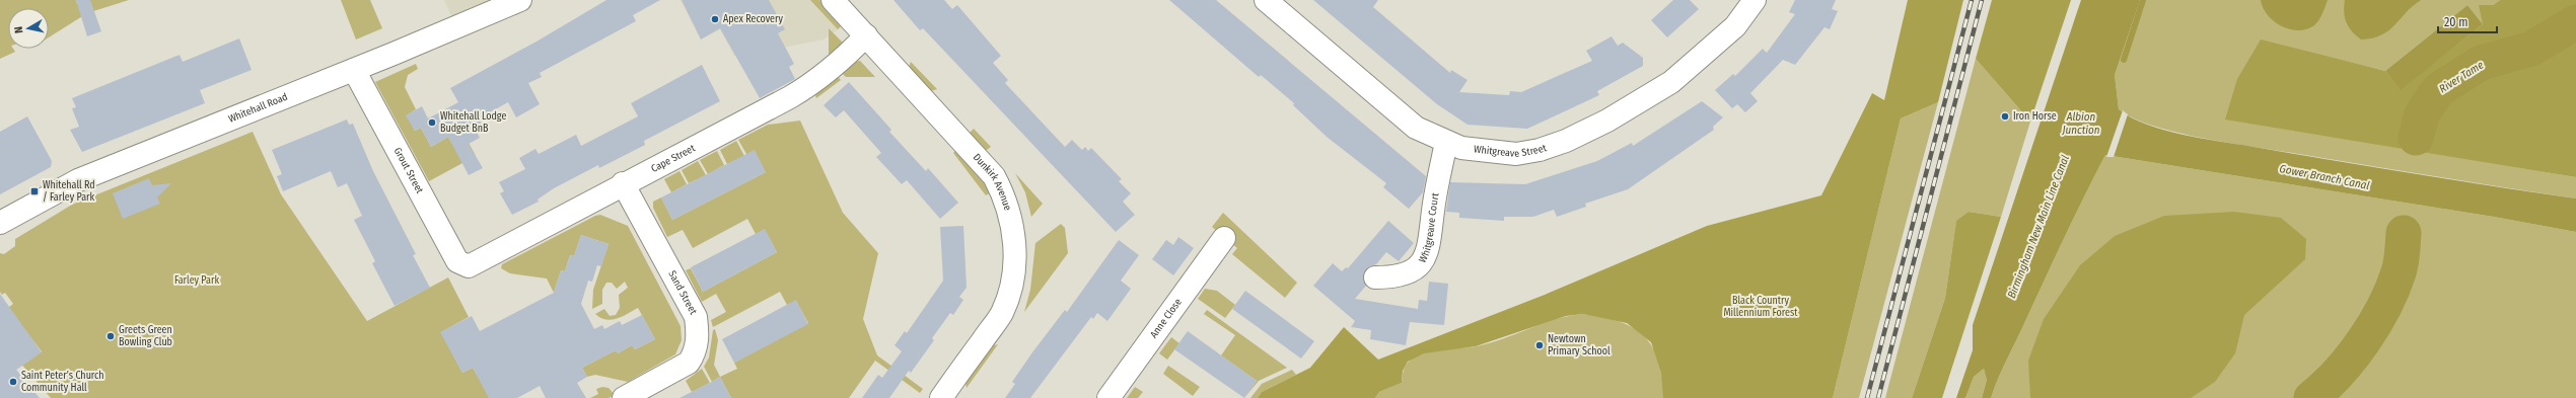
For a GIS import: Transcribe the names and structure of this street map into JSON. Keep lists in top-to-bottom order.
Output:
{
  "streets": {
    "street": [
      "Whitehall Road",
      "Whitgreave Street",
      "Cape Street",
      "Grout Street",
      "Dunkirk Avenue",
      "Whitgreave Court",
      "Sand Street",
      "Anne Close"
    ]
  },
  "crossings": [
    ["Whitehall Road", "Grout Street"],
    ["Whitgreave Street", "Whitgreave Court"],
    ["Cape Street", "Grout Street"],
    ["Cape Street", "Dunkirk Avenue"],
    ["Cape Street", "Sand Street"]
  ],
  "water": [
    "River Tame",
    "Albion Junction",
    "Gower Branch Canal",
    "Birmingham New Main Line Canal"
  ],
  "parks": ["Farley Park", "Black Country Millennium Forest"],
  "places": {
    "other": [
      "Apex Recovery",
      "Iron Horse",
      "Whitehall Lodge Budget BnB",
      "Greets Green Bowling Club",
      "Newtown Primary School",
      "Saint Peter’s Church Community Hall"
    ],
    "transit": ["Whitehall Rd / Farley Park"]
  },
  "scale_bar": "20 m",
  "north": "left"
}
